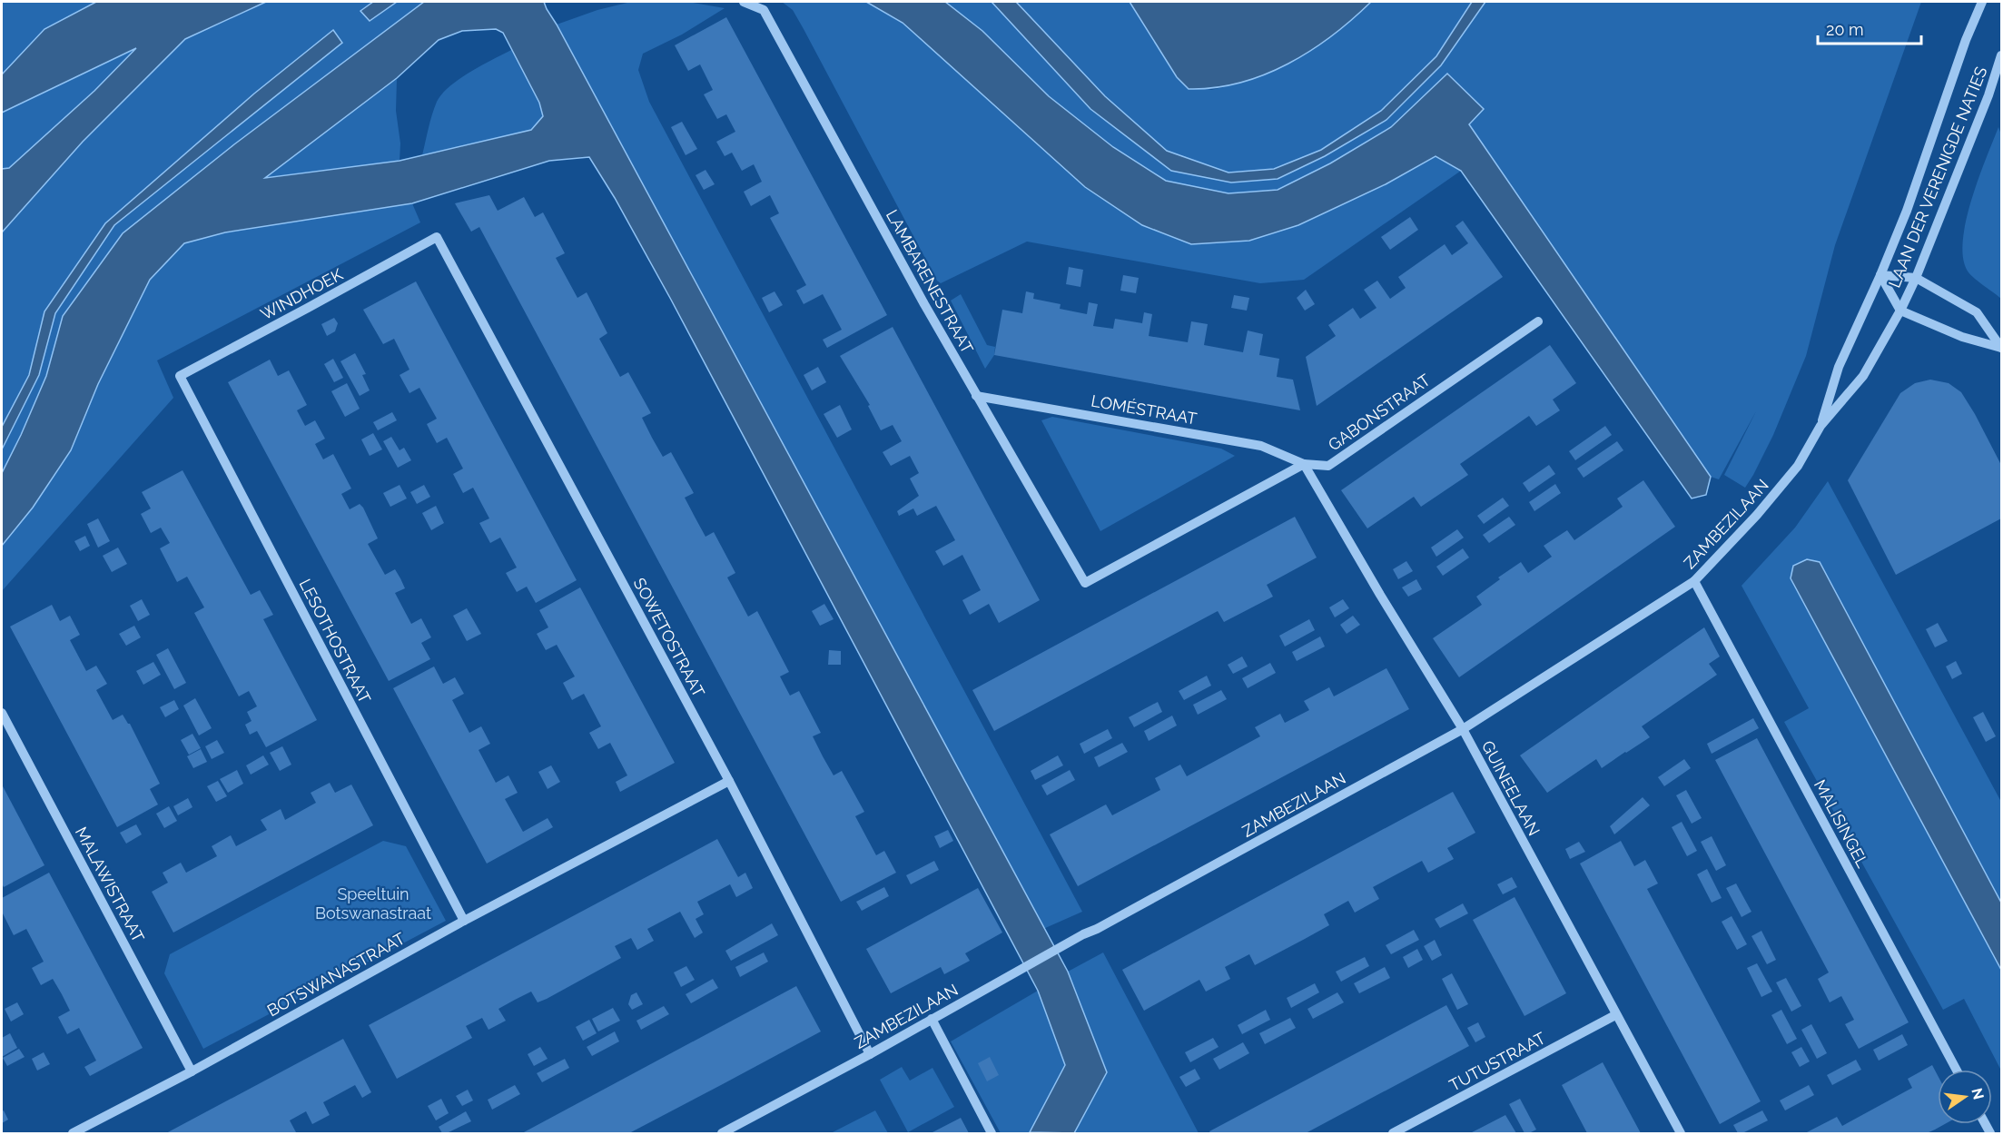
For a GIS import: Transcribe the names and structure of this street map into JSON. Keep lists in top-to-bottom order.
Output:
{
  "streets": {
    "street": [
      "LAAN DER VERENIGDE NATIES",
      "LAMBARENESTRAAT",
      "WINDHOEK",
      "LOMÉSTRAAT",
      "GABONSTRAAT",
      "ZAMBEZILAAN",
      "SOWETOSTRAAT",
      "LESOTHOSTRAAT",
      "GUINEELAAN",
      "MALISINGEL",
      "MALAWISTRAAT",
      "BOTSWANASTRAAT",
      "TUTUSTRAAT"
    ]
  },
  "crossings": [
    ["LAAN DER VERENIGDE NATIES", "ZAMBEZILAAN"],
    ["LAMBARENESTRAAT", "LOMÉSTRAAT"],
    ["LAMBARENESTRAAT", "GABONSTRAAT"],
    ["WINDHOEK", "SOWETOSTRAAT"],
    ["WINDHOEK", "LESOTHOSTRAAT"],
    ["LOMÉSTRAAT", "GABONSTRAAT"],
    ["LOMÉSTRAAT", "GUINEELAAN"],
    ["GABONSTRAAT", "GUINEELAAN"],
    ["ZAMBEZILAAN", "SOWETOSTRAAT"],
    ["ZAMBEZILAAN", "GUINEELAAN"],
    ["ZAMBEZILAAN", "MALISINGEL"],
    ["SOWETOSTRAAT", "BOTSWANASTRAAT"],
    ["LESOTHOSTRAAT", "BOTSWANASTRAAT"],
    ["GUINEELAAN", "TUTUSTRAAT"],
    ["MALAWISTRAAT", "BOTSWANASTRAAT"]
  ],
  "parks": ["Speeltuin Botswanastraat"],
  "scale_bar": "20 m",
  "north": "right"
}
